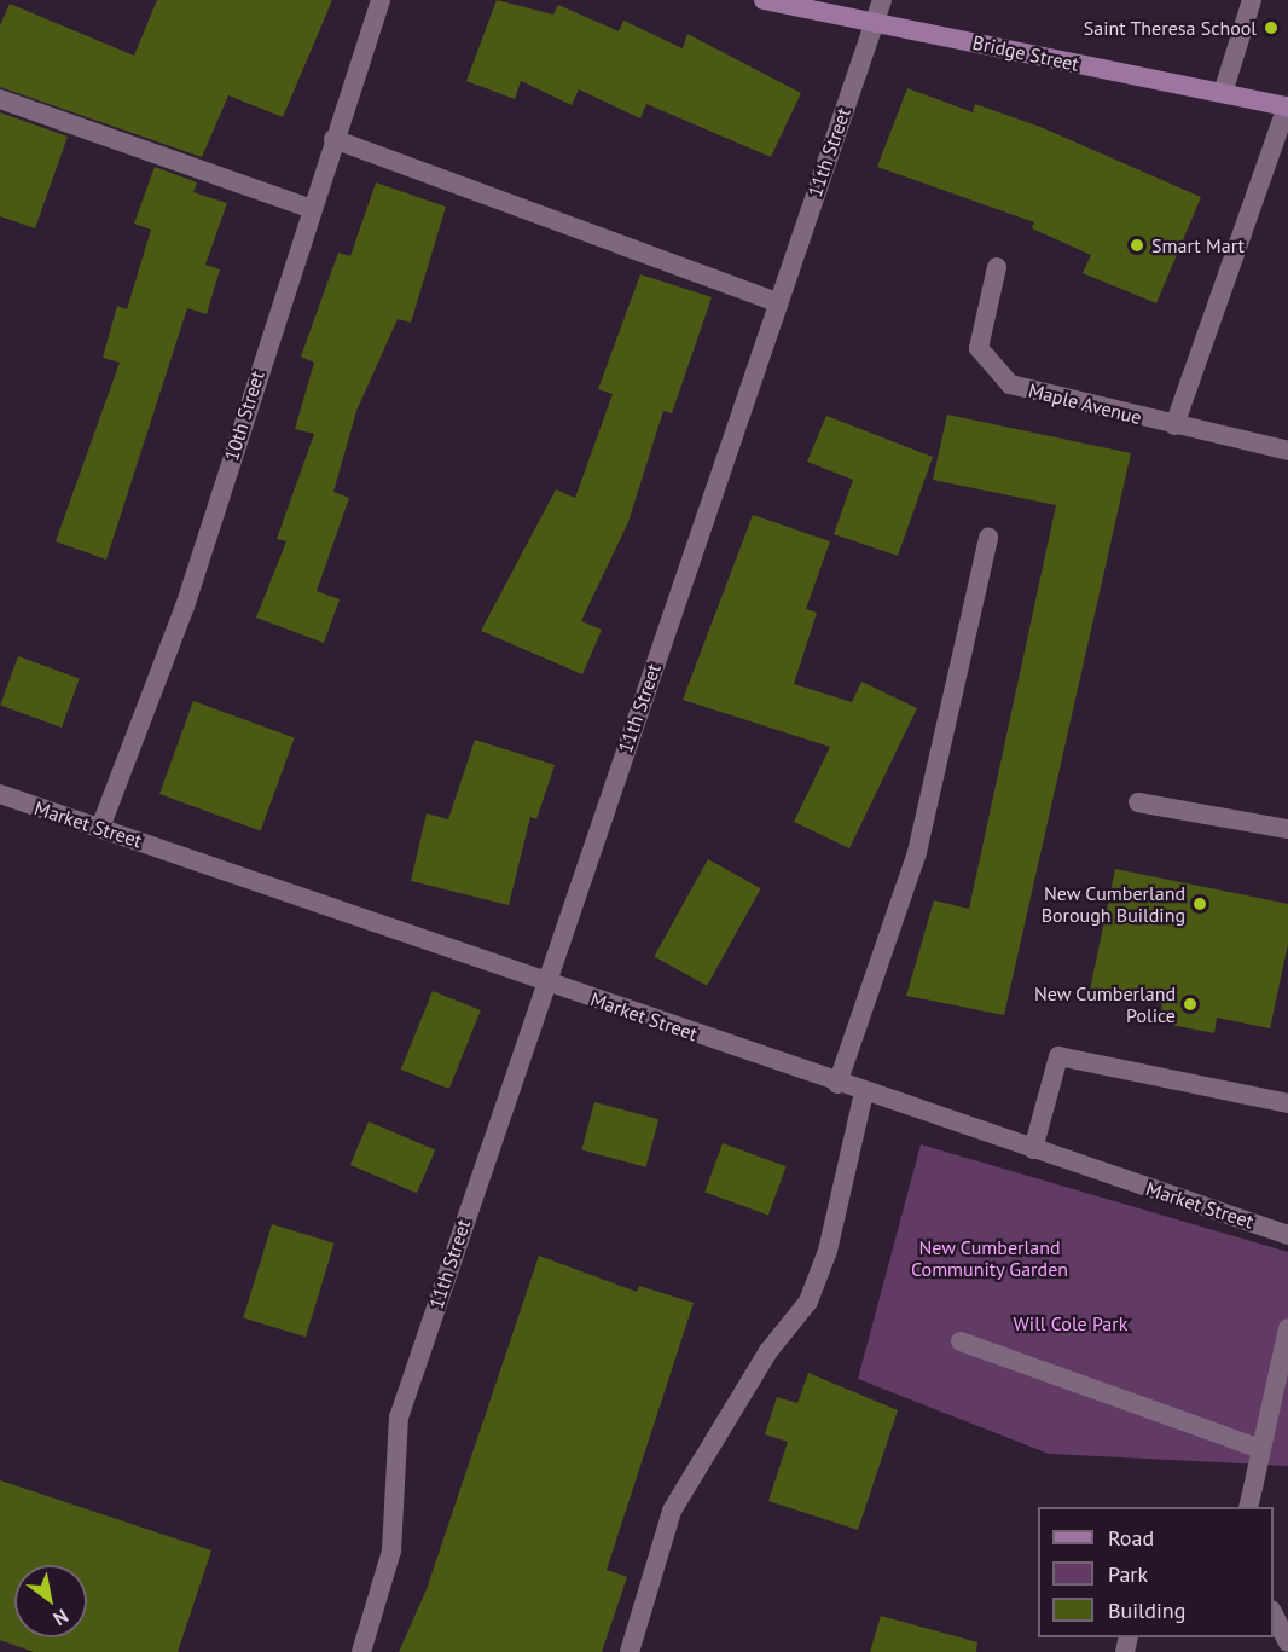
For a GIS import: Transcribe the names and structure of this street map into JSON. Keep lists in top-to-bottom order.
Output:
{
  "streets": {
    "main road": ["Bridge Street"],
    "street": [
      "11th Street",
      "Maple Avenue",
      "10th Street",
      "Market Street"
    ]
  },
  "crossings": [
    ["Bridge Street", "11th Street"],
    ["11th Street", "Market Street"],
    ["10th Street", "Market Street"]
  ],
  "parks": ["New Cumberland Community Garden", "Will Cole Park"],
  "places": [
    "Saint Theresa School",
    "Smart Mart",
    "New Cumberland Borough Building",
    "New Cumberland Police"
  ],
  "legend": ["Road", "Park", "Building"],
  "north": "bottom right"
}
